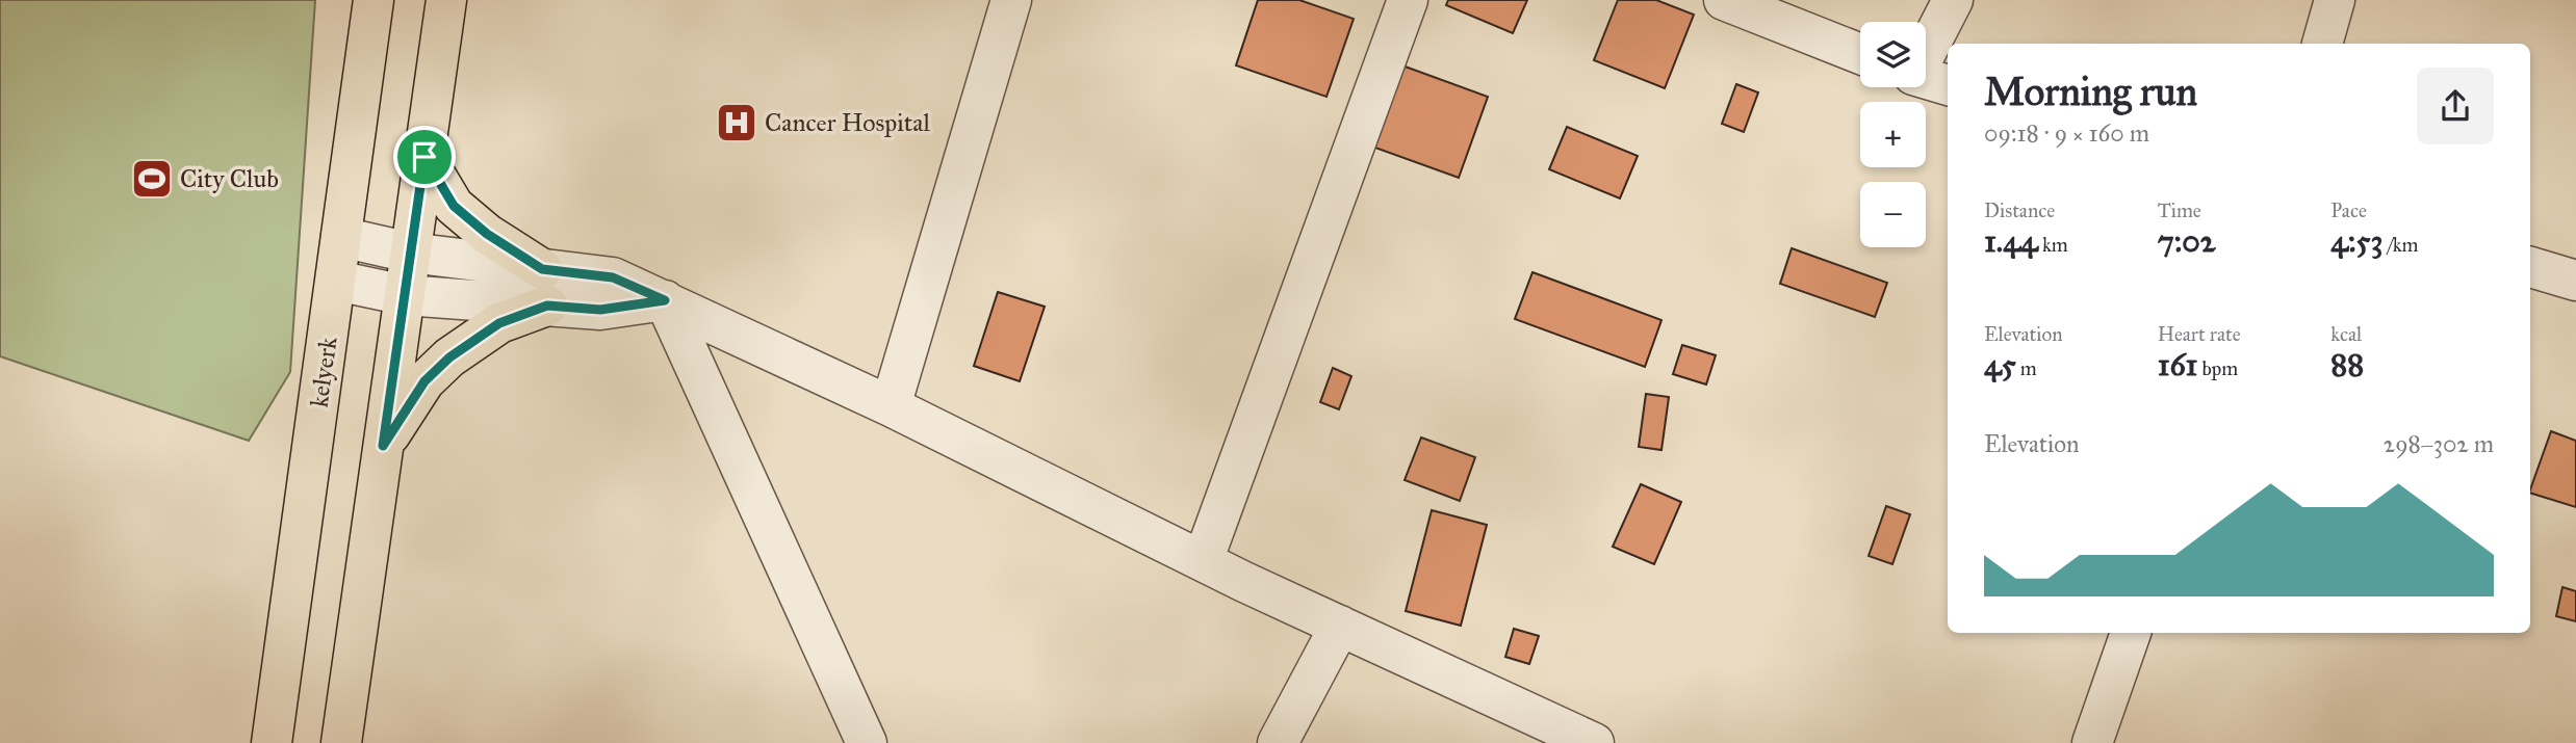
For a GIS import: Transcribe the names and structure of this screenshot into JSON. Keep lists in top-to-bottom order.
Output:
{
  "streets": {
    "main road": ["kelyerk"]
  },
  "places": {
    "hospital": ["Cancer Hospital"],
    "sports": ["City Club"]
  },
  "page": {
    "map_buttons": ["+", "−"],
    "heading": ["Morning run", "09:18 · 9 × 160 m"],
    "stats": [
      ["Distance", "1.44 km"],
      ["Time", "7:02"],
      ["Pace", "4:53 /km"],
      ["Elevation", "45 m"],
      ["Heart rate", "161 bpm"],
      ["kcal", "88"]
    ],
    "chart": ["Elevation", "298–302 m"]
  }
}
